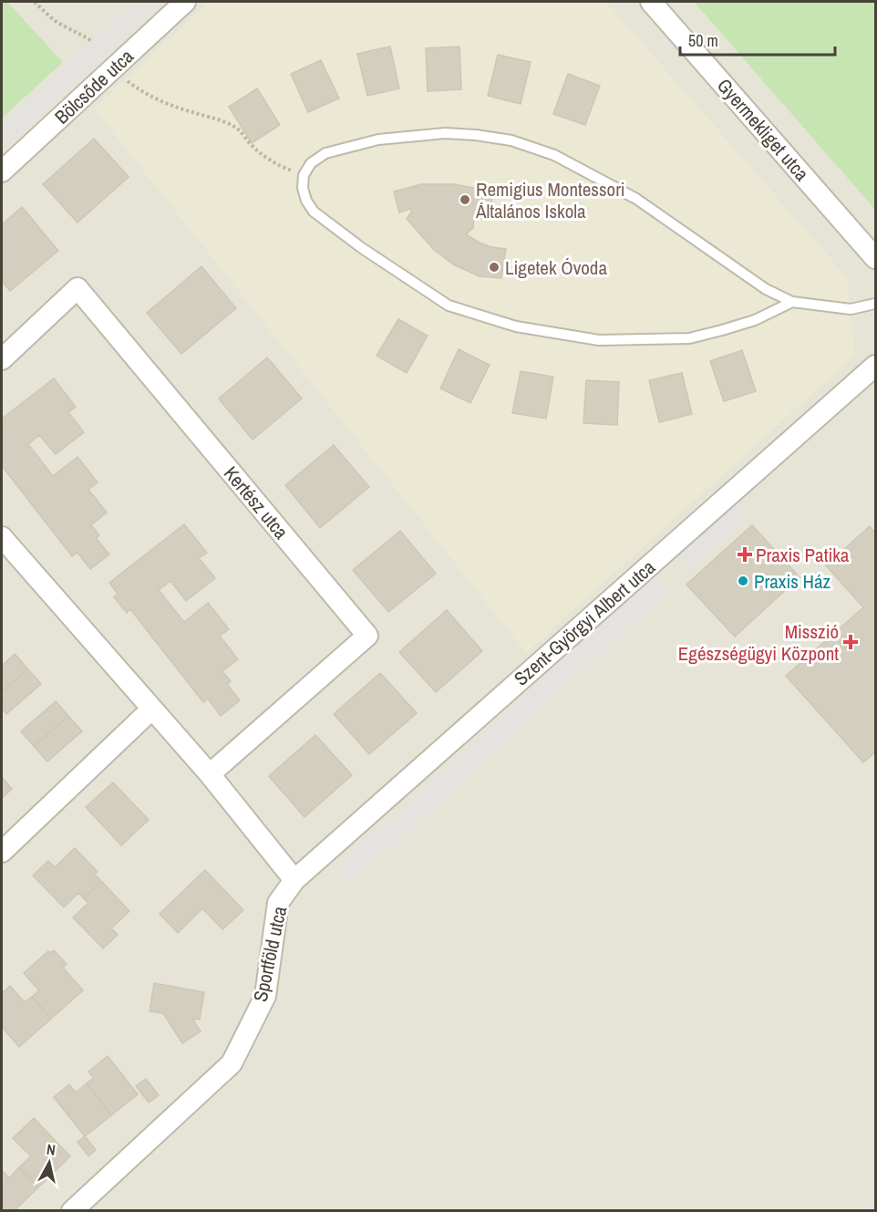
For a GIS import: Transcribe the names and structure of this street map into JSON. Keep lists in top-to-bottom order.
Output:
{
  "streets": {
    "street": [
      "Bölcsőde utca",
      "Gyermekliget utca",
      "Kertész utca",
      "Szent-Györgyi Albert utca",
      "Sportföld utca"
    ]
  },
  "crossings": [
    ["Kertész utca", "Sportföld utca"],
    ["Szent-Györgyi Albert utca", "Sportföld utca"]
  ],
  "places": {
    "other": ["Remigius Montessori Általános Iskola", "Ligetek Óvoda", "Praxis Ház"],
    "health": ["Praxis Patika", "Misszió Egészségügyi Központ"]
  },
  "scale_bar": "50 m",
  "north": "top"
}
